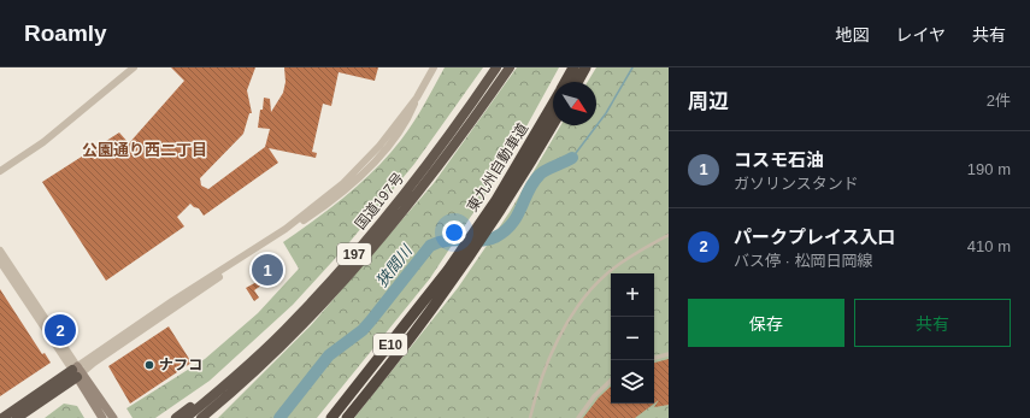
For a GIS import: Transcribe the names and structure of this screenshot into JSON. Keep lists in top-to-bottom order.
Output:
{
  "streets": {
    "highway": [
      "東九州自動車道",
      "国道197号",
      "197",
      "E10"
    ]
  },
  "districts": ["公園通り西二丁目"],
  "water": ["狭間川"],
  "places": ["ナフコ"],
  "north": "bottom right",
  "page": {
    "header": "Roamly",
    "nav": ["地図", "レイヤ", "共有"],
    "heading": ["周辺", "2件"],
    "list": [
      {
        "mark": "1",
        "name": "コスモ石油",
        "note": "ガソリンスタンド",
        "value": "190 m"
      },
      {
        "mark": "2",
        "name": "パークプレイス入口",
        "note": "バス停 · 松岡日岡線",
        "value": "410 m"
      }
    ],
    "pins": ["1", "2"],
    "map_buttons": ["+", "−"],
    "buttons": ["保存", "共有"]
  }
}
